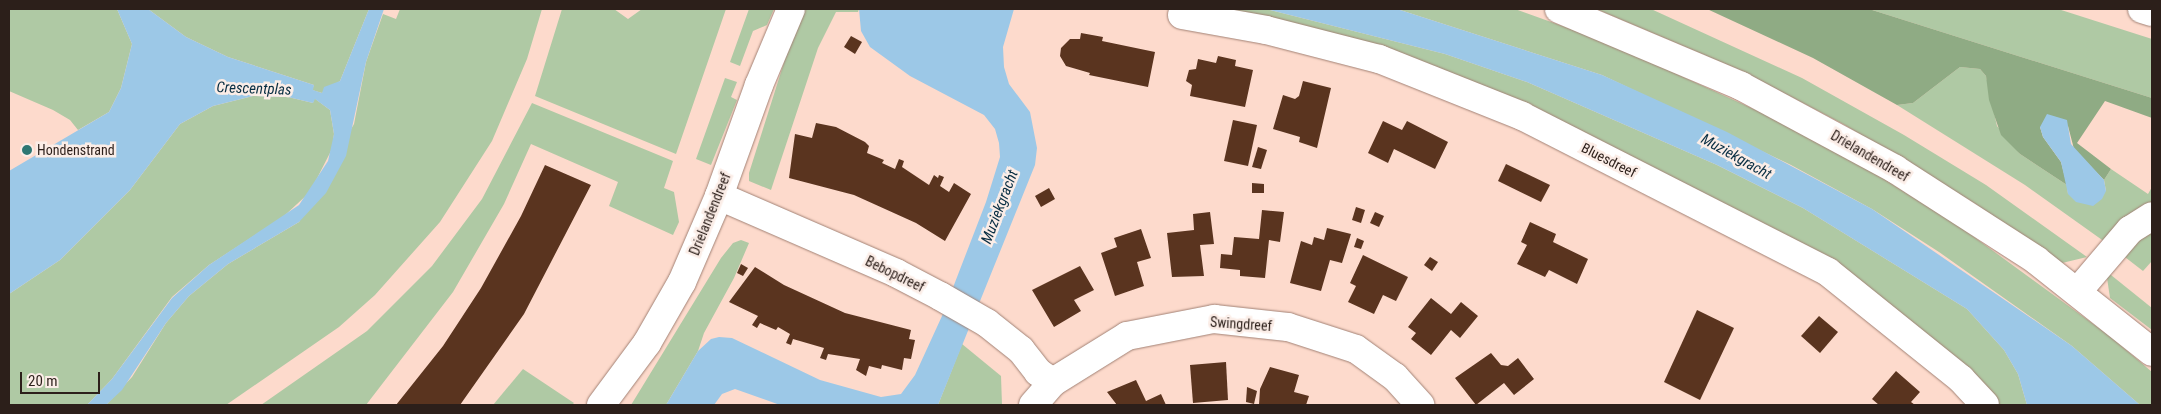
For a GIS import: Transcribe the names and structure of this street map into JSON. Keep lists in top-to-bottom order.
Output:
{
  "streets": {
    "main road": [
      "Drielandendreef",
      "Bluesdreef",
      "Bebopdreef",
      "Swingdreef"
    ]
  },
  "crossings": [
    ["Drielandendreef", "Bebopdreef"],
    ["Bebopdreef", "Swingdreef"]
  ],
  "water": ["Crescentplas", "Muziekgracht"],
  "places": ["Hondenstrand"],
  "scale_bar": "20 m"
}
